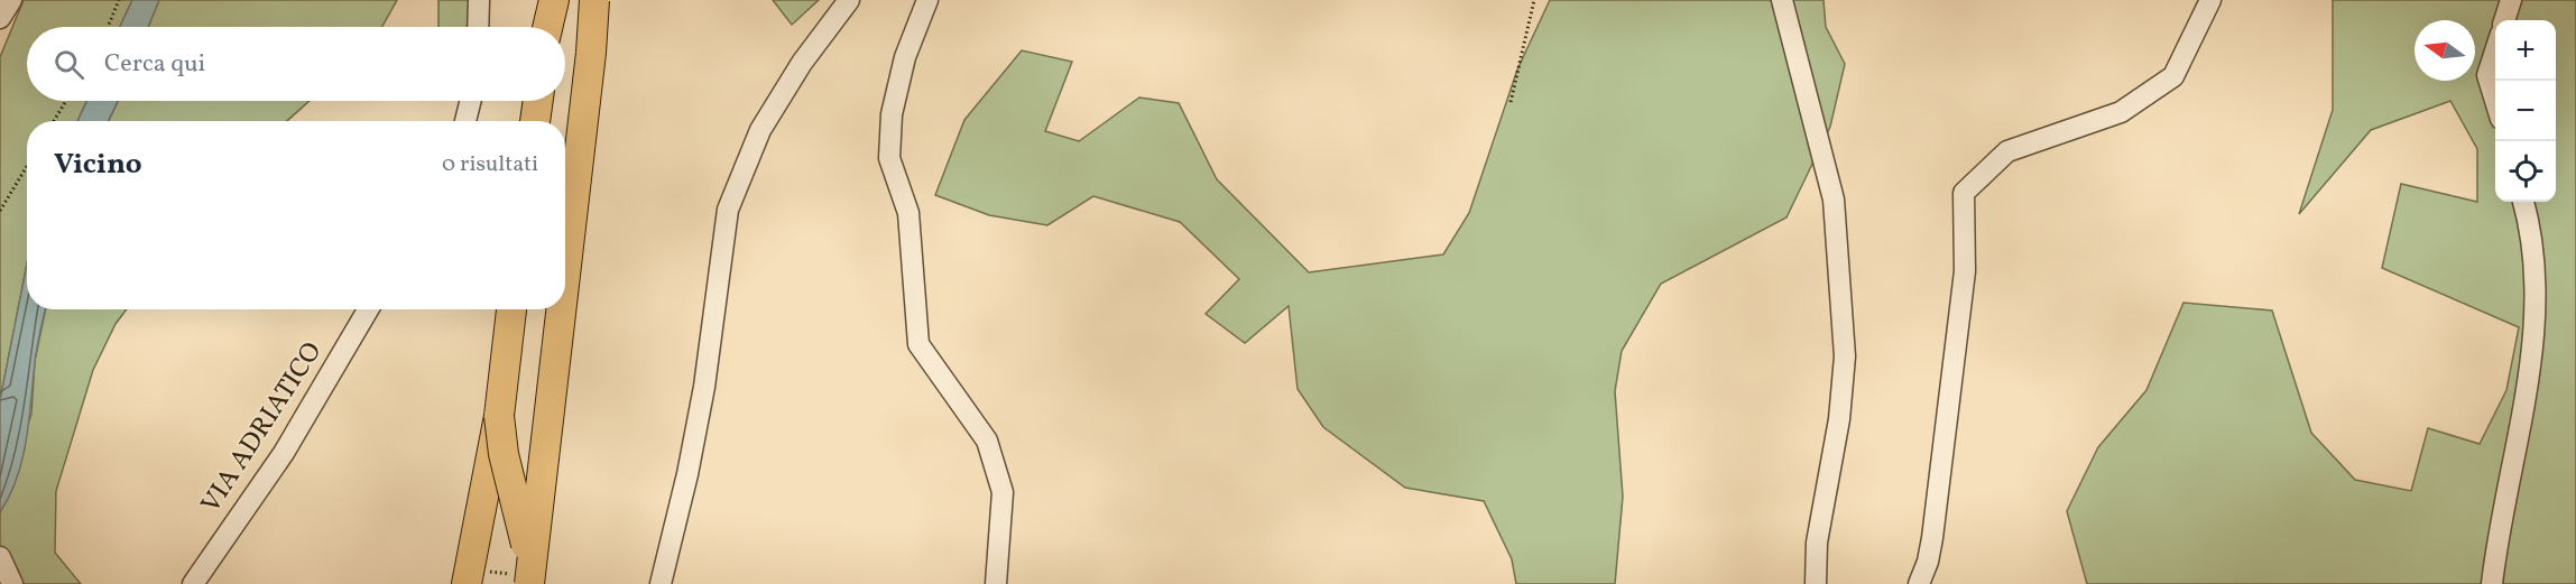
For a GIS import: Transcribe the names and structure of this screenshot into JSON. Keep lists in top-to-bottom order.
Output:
{
  "streets": {
    "street": ["VIA ADRIATICO"]
  },
  "north": "left",
  "page": {
    "map_buttons": ["+", "−"],
    "search": "Cerca qui",
    "heading": ["Vicino", "0 risultati"]
  }
}
